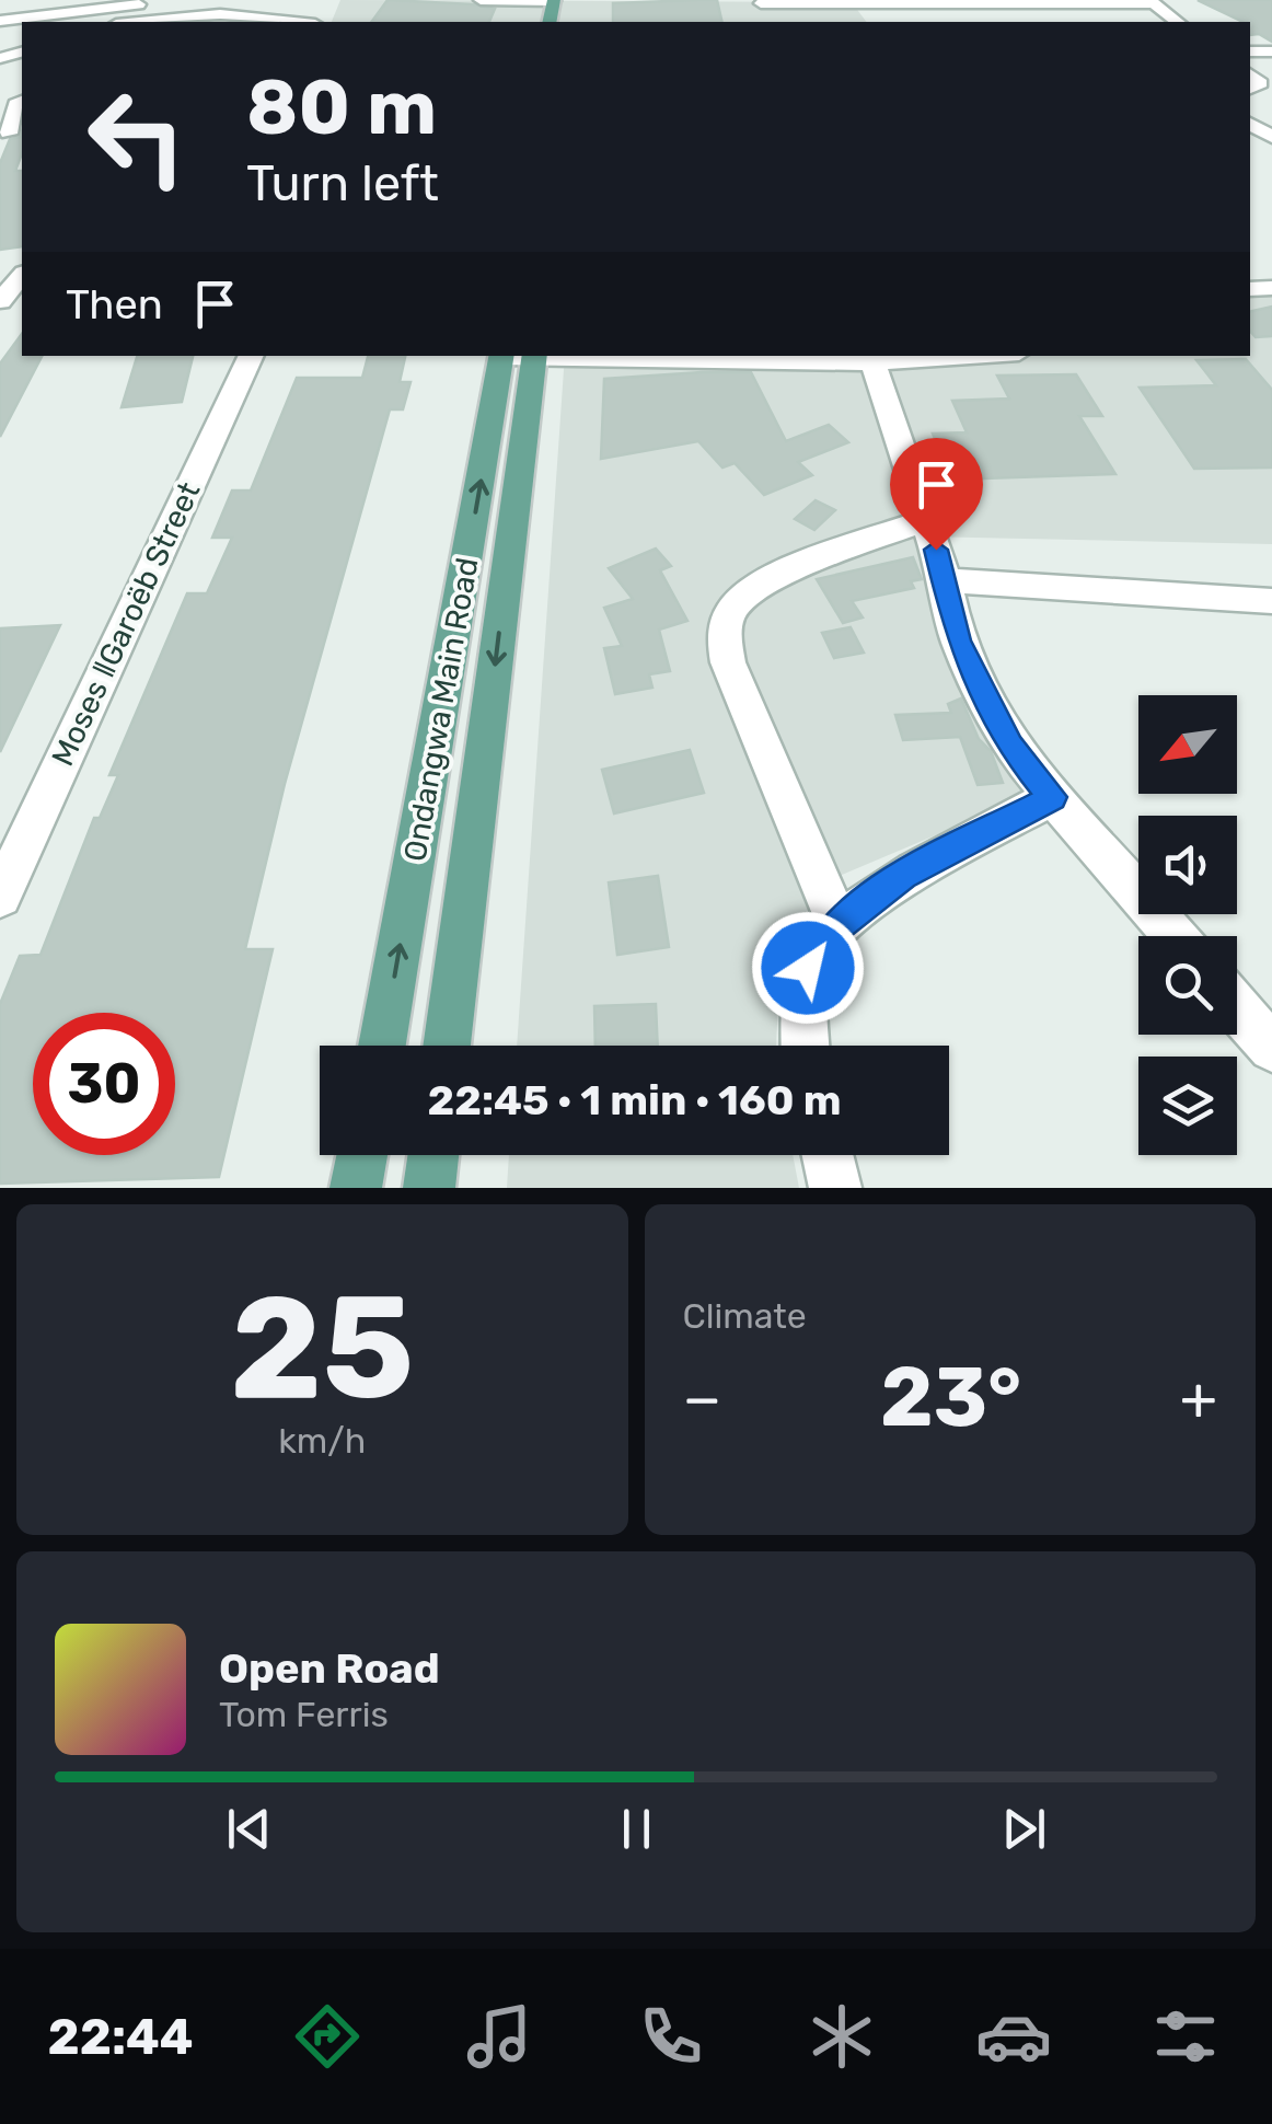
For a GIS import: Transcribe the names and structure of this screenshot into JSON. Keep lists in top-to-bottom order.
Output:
{
  "streets": {
    "main road": ["Ondangwa Main Road"],
    "street": ["Moses ǁGaroëb Street"]
  },
  "north": "bottom left",
  "page": {
    "turn": ["80 m", "Turn left"],
    "then": "Then",
    "limit": "30",
    "trip": "22:45 · 1 min · 160 m",
    "tile": [
      ["25", "km/h"],
      "Climate"
    ],
    "heat": ["−", "23°", "+"],
    "song": ["Open Road", "Tom Ferris"],
    "tabs": "22:44"
  }
}
